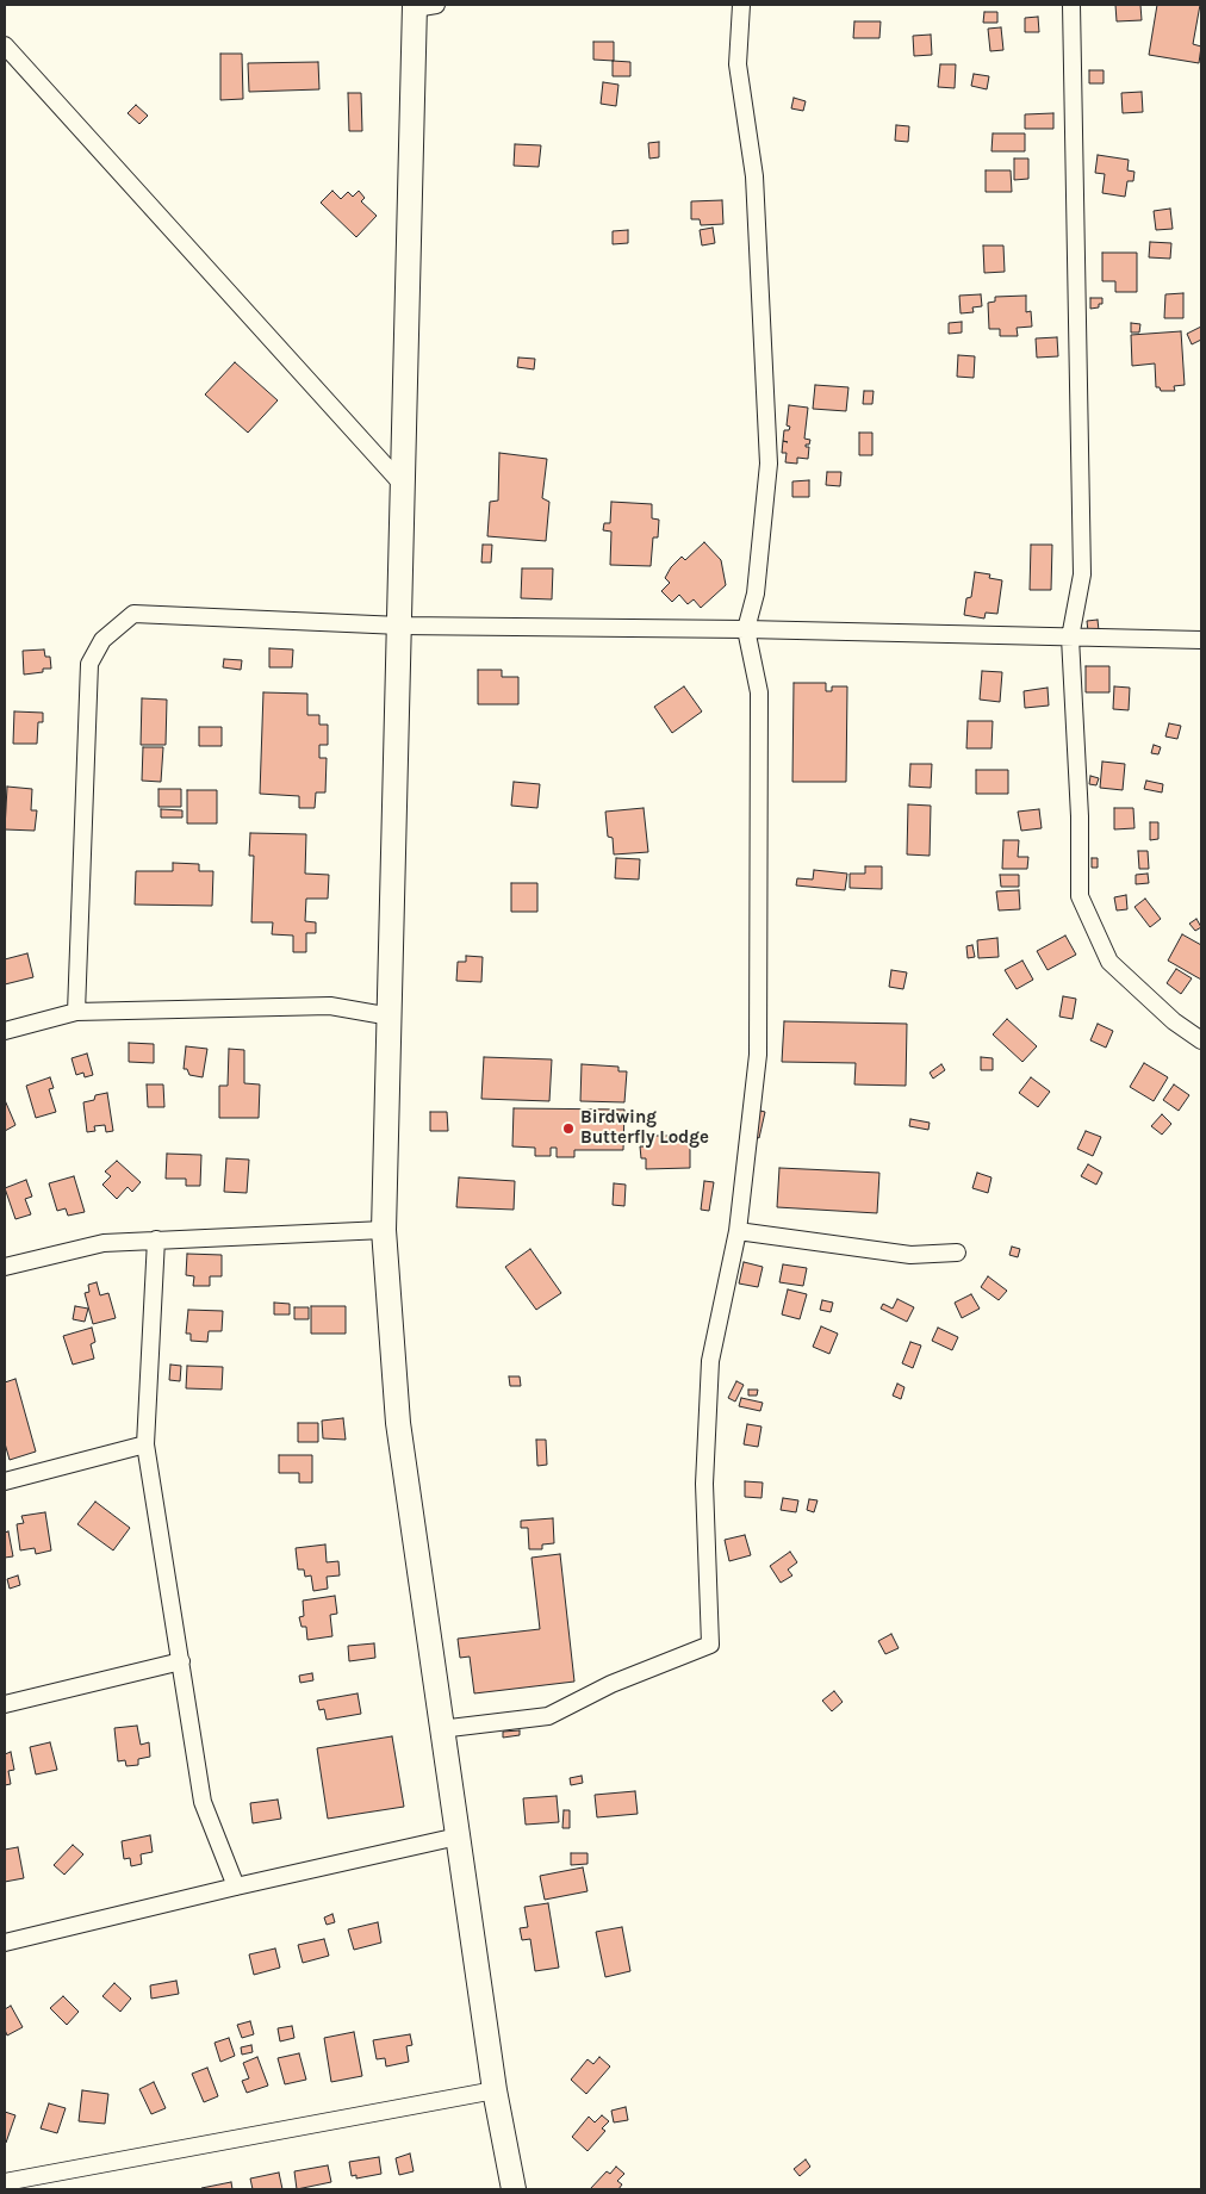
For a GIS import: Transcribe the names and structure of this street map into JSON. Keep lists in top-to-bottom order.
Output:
{
  "places": ["Birdwing Butterfly Lodge"]
}
